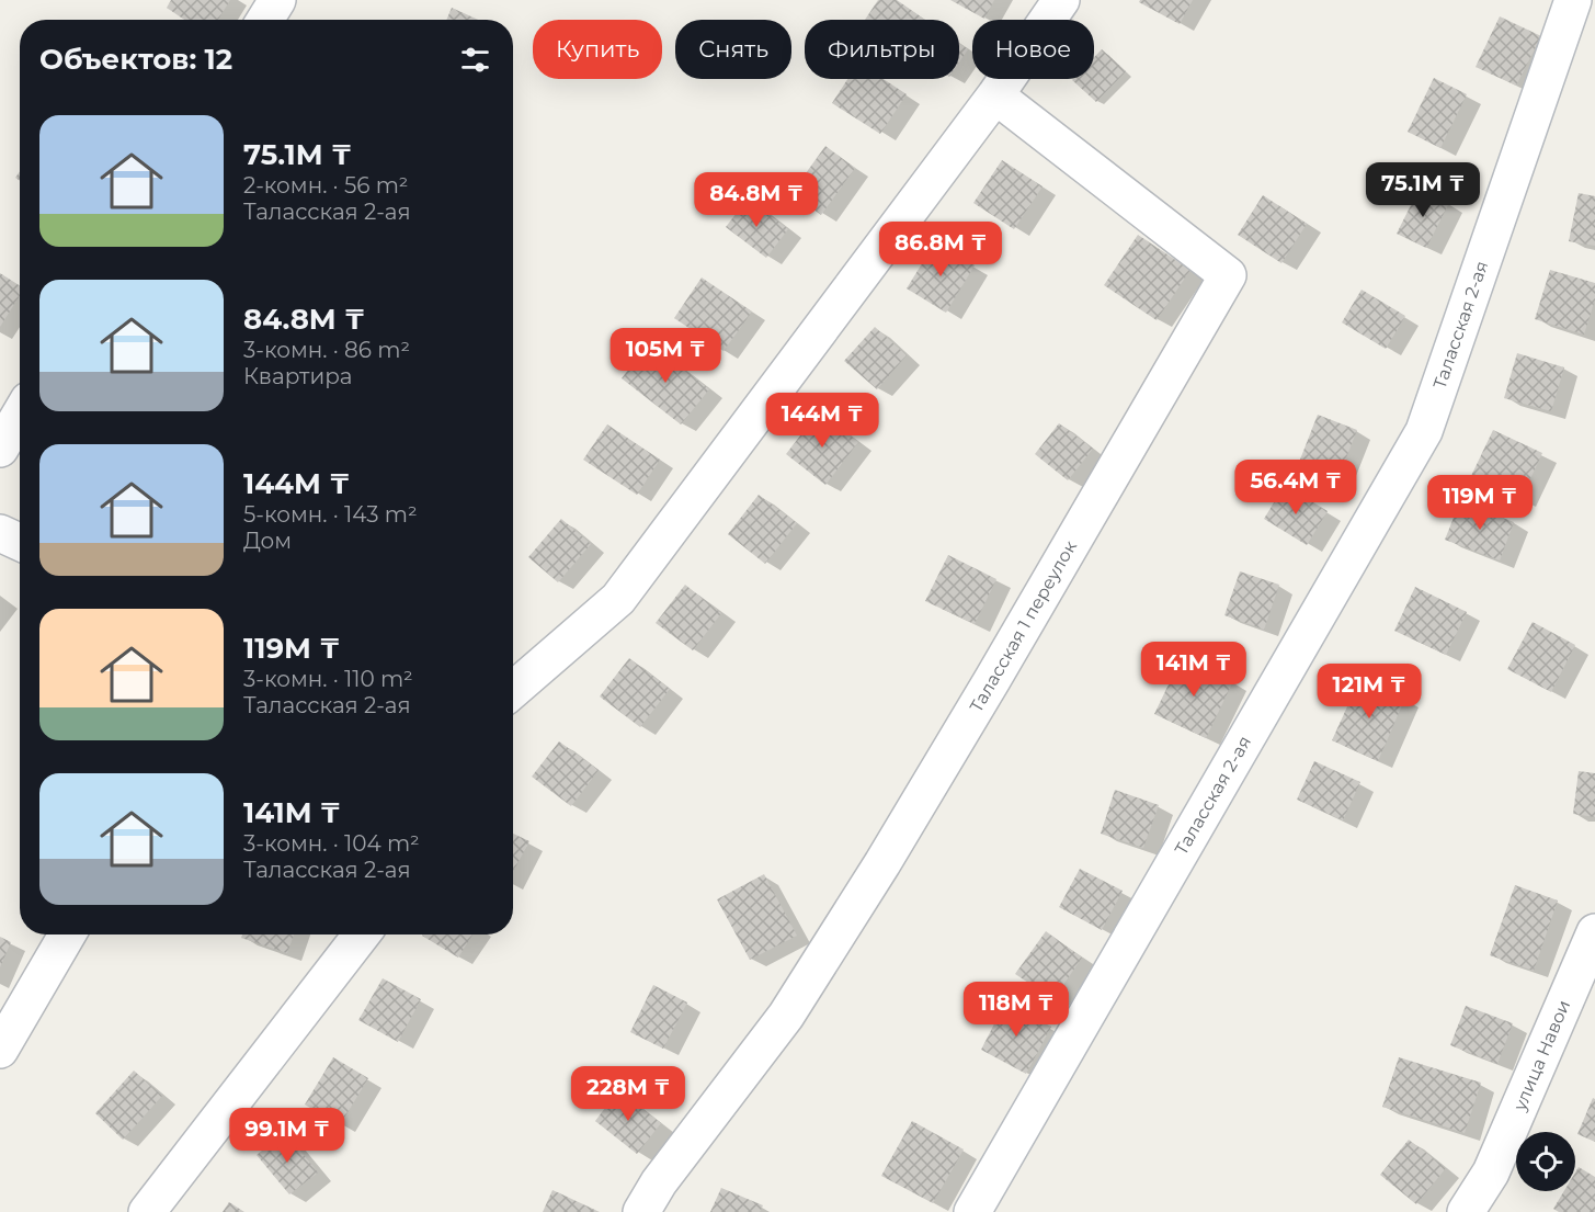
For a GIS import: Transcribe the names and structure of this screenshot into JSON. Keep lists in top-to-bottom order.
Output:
{
  "streets": {
    "street": ["Таласская 2-ая", "Таласская 1 переулок", "улица Навои"]
  },
  "page": {
    "chip": [
      "Купить",
      "Снять",
      "Фильтры",
      "Новое"
    ],
    "heading": "Объектов: 12",
    "list": [
      {
        "name": "75.1M ₸",
        "note": "2-комн. · 56 m² · Таласская 2-ая"
      },
      {
        "name": "84.8M ₸",
        "note": "3-комн. · 86 m² · Квартира"
      },
      {
        "name": "144M ₸",
        "note": "5-комн. · 143 m² · Дом"
      },
      {
        "name": "119M ₸",
        "note": "3-комн. · 110 m² · Таласская 2-ая"
      },
      {
        "name": "141M ₸",
        "note": "3-комн. · 104 m² · Таласская 2-ая"
      }
    ],
    "price": [
      "75.1M ₸",
      "84.8M ₸",
      "86.8M ₸",
      "105M ₸",
      "144M ₸",
      "56.4M ₸",
      "119M ₸",
      "141M ₸",
      "121M ₸",
      "118M ₸",
      "228M ₸",
      "99.1M ₸"
    ]
  }
}
